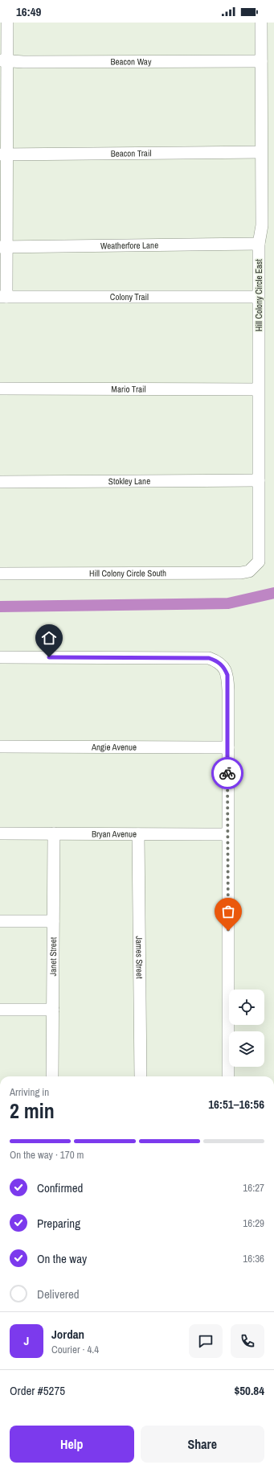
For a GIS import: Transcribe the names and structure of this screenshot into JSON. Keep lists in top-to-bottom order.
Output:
{
  "streets": {
    "street": [
      "Beacon Way",
      "Beacon Trail",
      "Weatherfore Lane",
      "Hill Colony Circle East",
      "Colony Trail",
      "Mario Trail",
      "Stokley Lane",
      "Hill Colony Circle South",
      "Angie Avenue",
      "Bryan Avenue",
      "Janet Street",
      "James Street"
    ]
  },
  "crossings": [
    ["Beacon Way", "Hill Colony Circle East"],
    ["Beacon Trail", "Hill Colony Circle East"],
    ["Weatherfore Lane", "Hill Colony Circle East"],
    ["Hill Colony Circle East", "Colony Trail"],
    ["Hill Colony Circle East", "Mario Trail"],
    ["Hill Colony Circle East", "Stokley Lane"],
    ["Hill Colony Circle East", "Hill Colony Circle South"],
    ["Bryan Avenue", "Janet Street"],
    ["Bryan Avenue", "James Street"]
  ],
  "page": {
    "status": "16:49",
    "heading": ["2 min", "Arriving in", "16:51–16:56"],
    "panel": [
      "Jordan",
      "Courier · 4.4",
      "Order #5275",
      "$50.84"
    ],
    "bar": "On the way · 170 m",
    "list": [
      ["Confirmed", "16:27"],
      ["Preparing", "16:29"],
      ["On the way", "16:36"],
      "Delivered"
    ],
    "round": "J",
    "buttons": ["Help", "Share"]
  }
}
